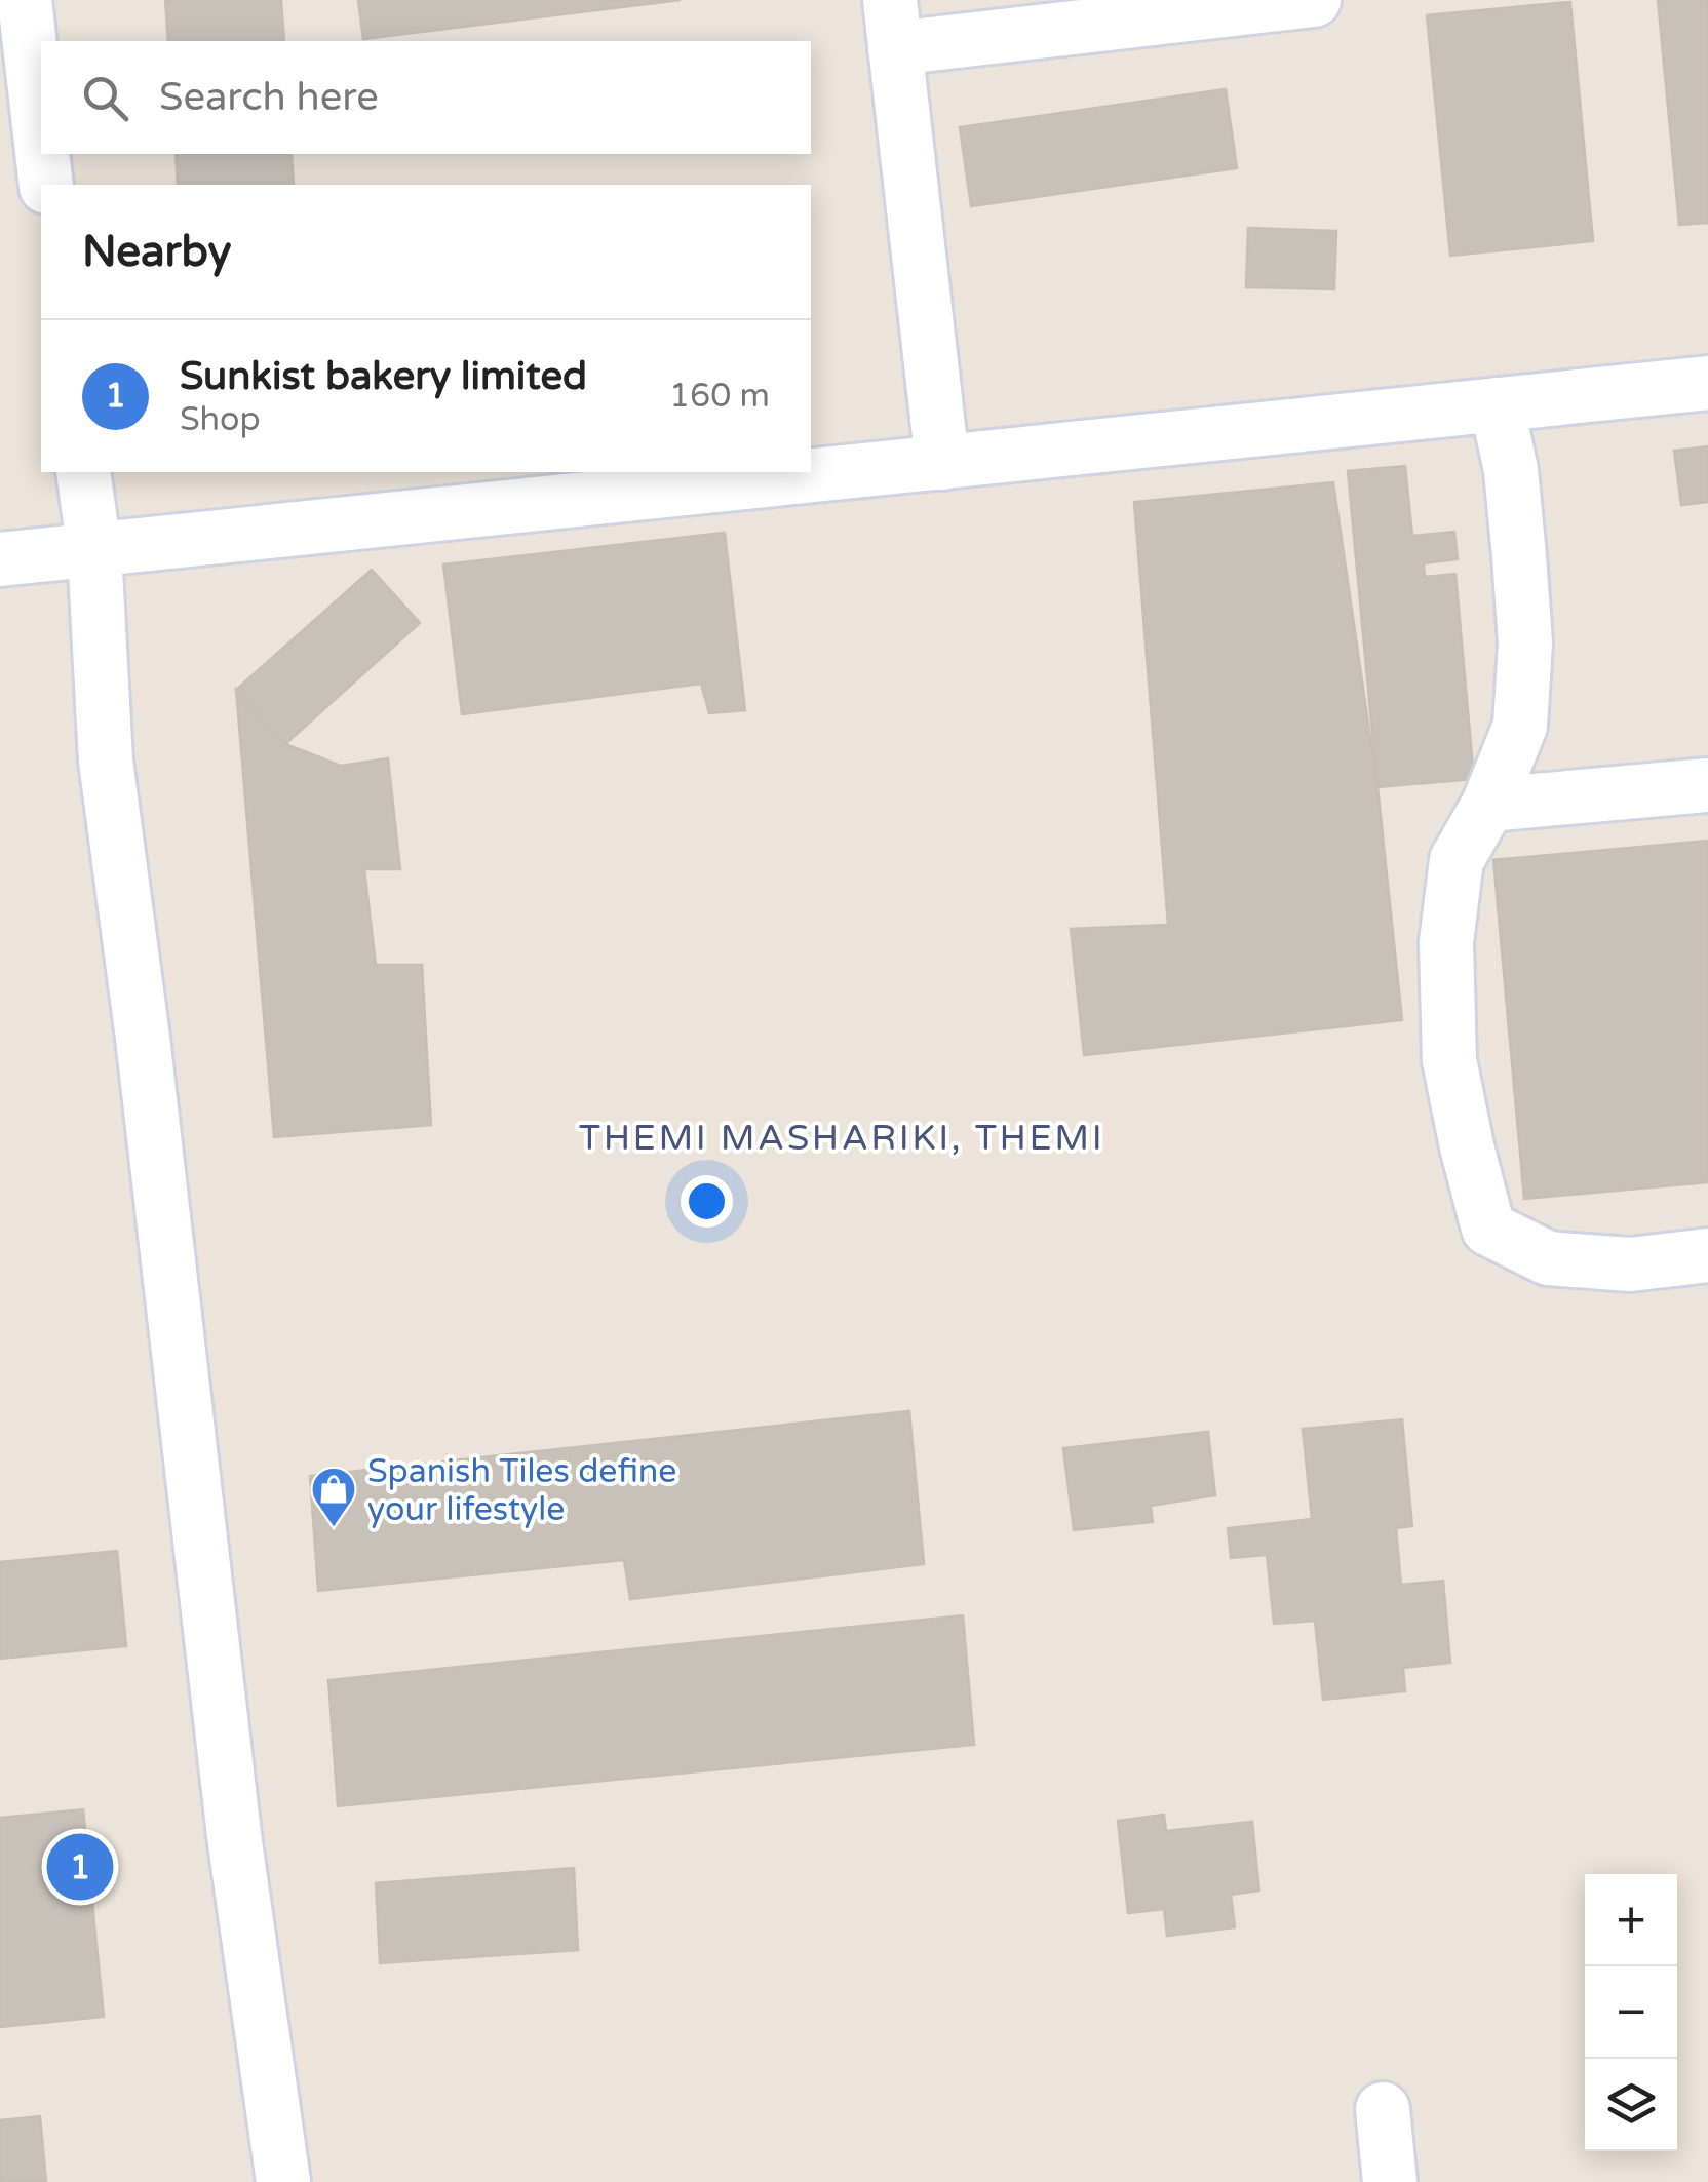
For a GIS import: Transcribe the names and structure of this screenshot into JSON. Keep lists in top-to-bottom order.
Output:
{
  "districts": ["THEMI MASHARIKI, THEMI"],
  "places": {
    "shop": ["Spanish Tiles define your lifestyle"]
  },
  "page": {
    "search": "Search here",
    "heading": "Nearby",
    "list": [
      {
        "mark": "1",
        "name": "Sunkist bakery limited",
        "note": "Shop",
        "value": "160 m"
      }
    ],
    "pins": "1",
    "map_buttons": ["+", "−"]
  }
}
